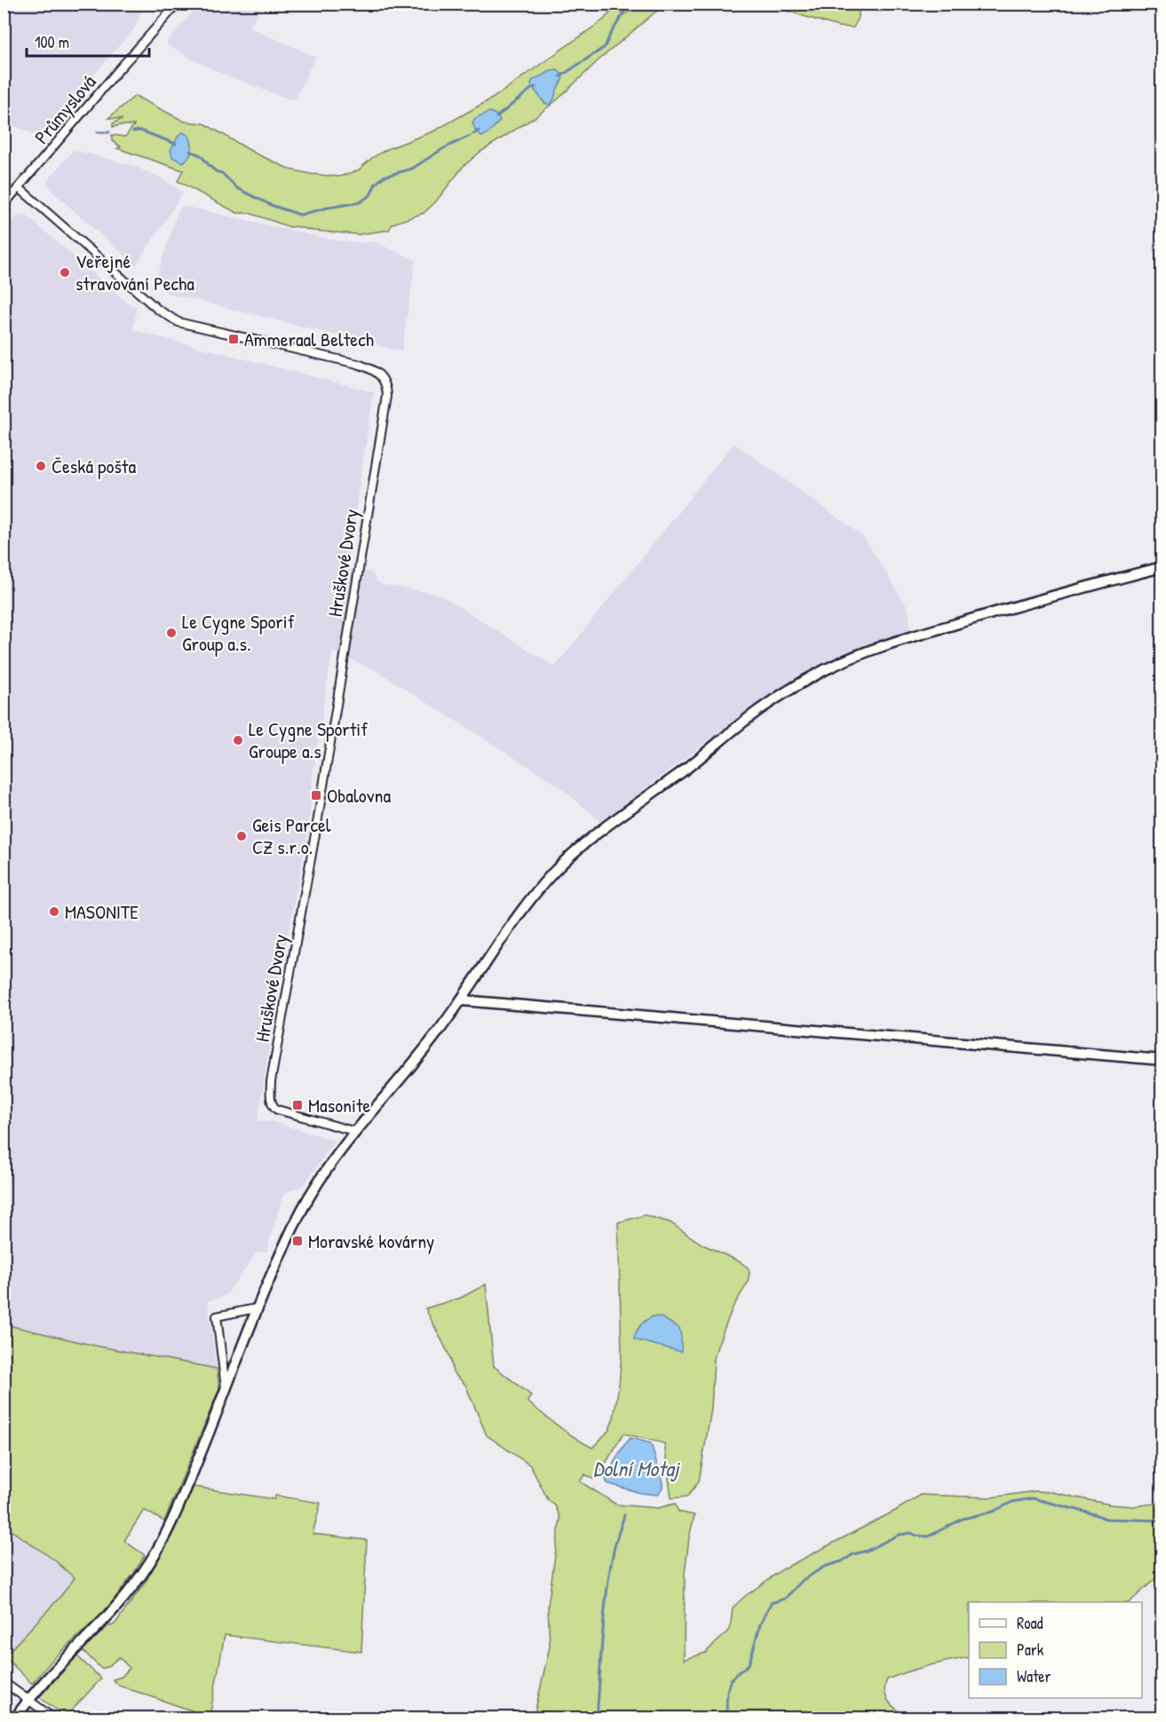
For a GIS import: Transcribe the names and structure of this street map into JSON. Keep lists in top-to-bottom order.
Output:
{
  "streets": {
    "street": ["Průmyslová", "Hruškové Dvory"]
  },
  "crossings": [
    ["Průmyslová", "Hruškové Dvory"]
  ],
  "water": ["Dolní Motaj"],
  "places": {
    "other": [
      "Veřejné stravování Pecha",
      "Česká pošta",
      "Le Cygne Sporif Group a.s.",
      "Le Cygne Sportif Groupe a.s",
      "Geis Parcel CZ s.r.o.",
      "MASONITE"
    ],
    "transit": [
      "Ammeraal Beltech",
      "Obalovna",
      "Masonite",
      "Moravské kovárny"
    ]
  },
  "legend": ["Road", "Park", "Water"],
  "scale_bar": "100 m"
}
